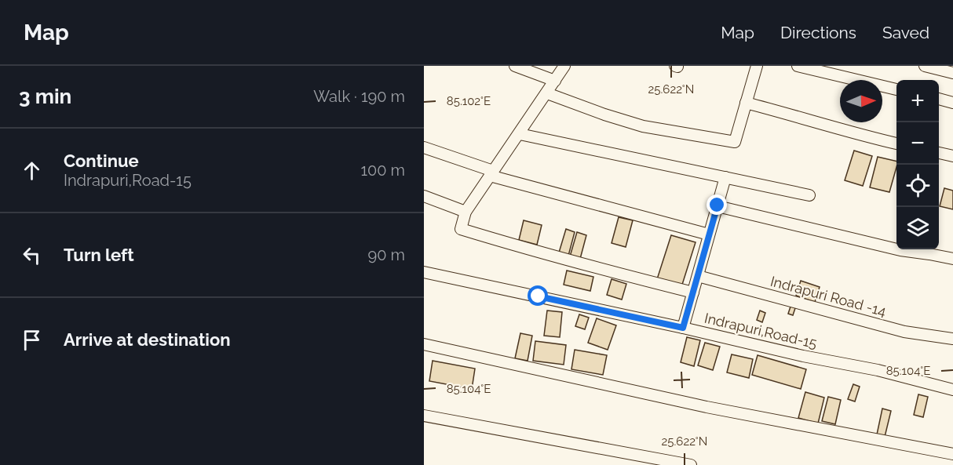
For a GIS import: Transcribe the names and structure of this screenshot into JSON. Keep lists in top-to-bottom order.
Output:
{
  "streets": {
    "street": ["Indrapuri Road -14", "Indrapuri,Road-15"]
  },
  "north": "right",
  "page": {
    "header": "Map",
    "nav": ["Map", "Directions", "Saved"],
    "heading": ["3 min", "Walk · 190 m"],
    "map_buttons": ["+", "−"],
    "list": [
      ["Continue", "Indrapuri,Road-15", "100 m"],
      ["Turn left", "90 m"],
      "Arrive at destination"
    ]
  },
  "coordinates": ["25.622°N", "85.102°E", "85.104°E"]
}
